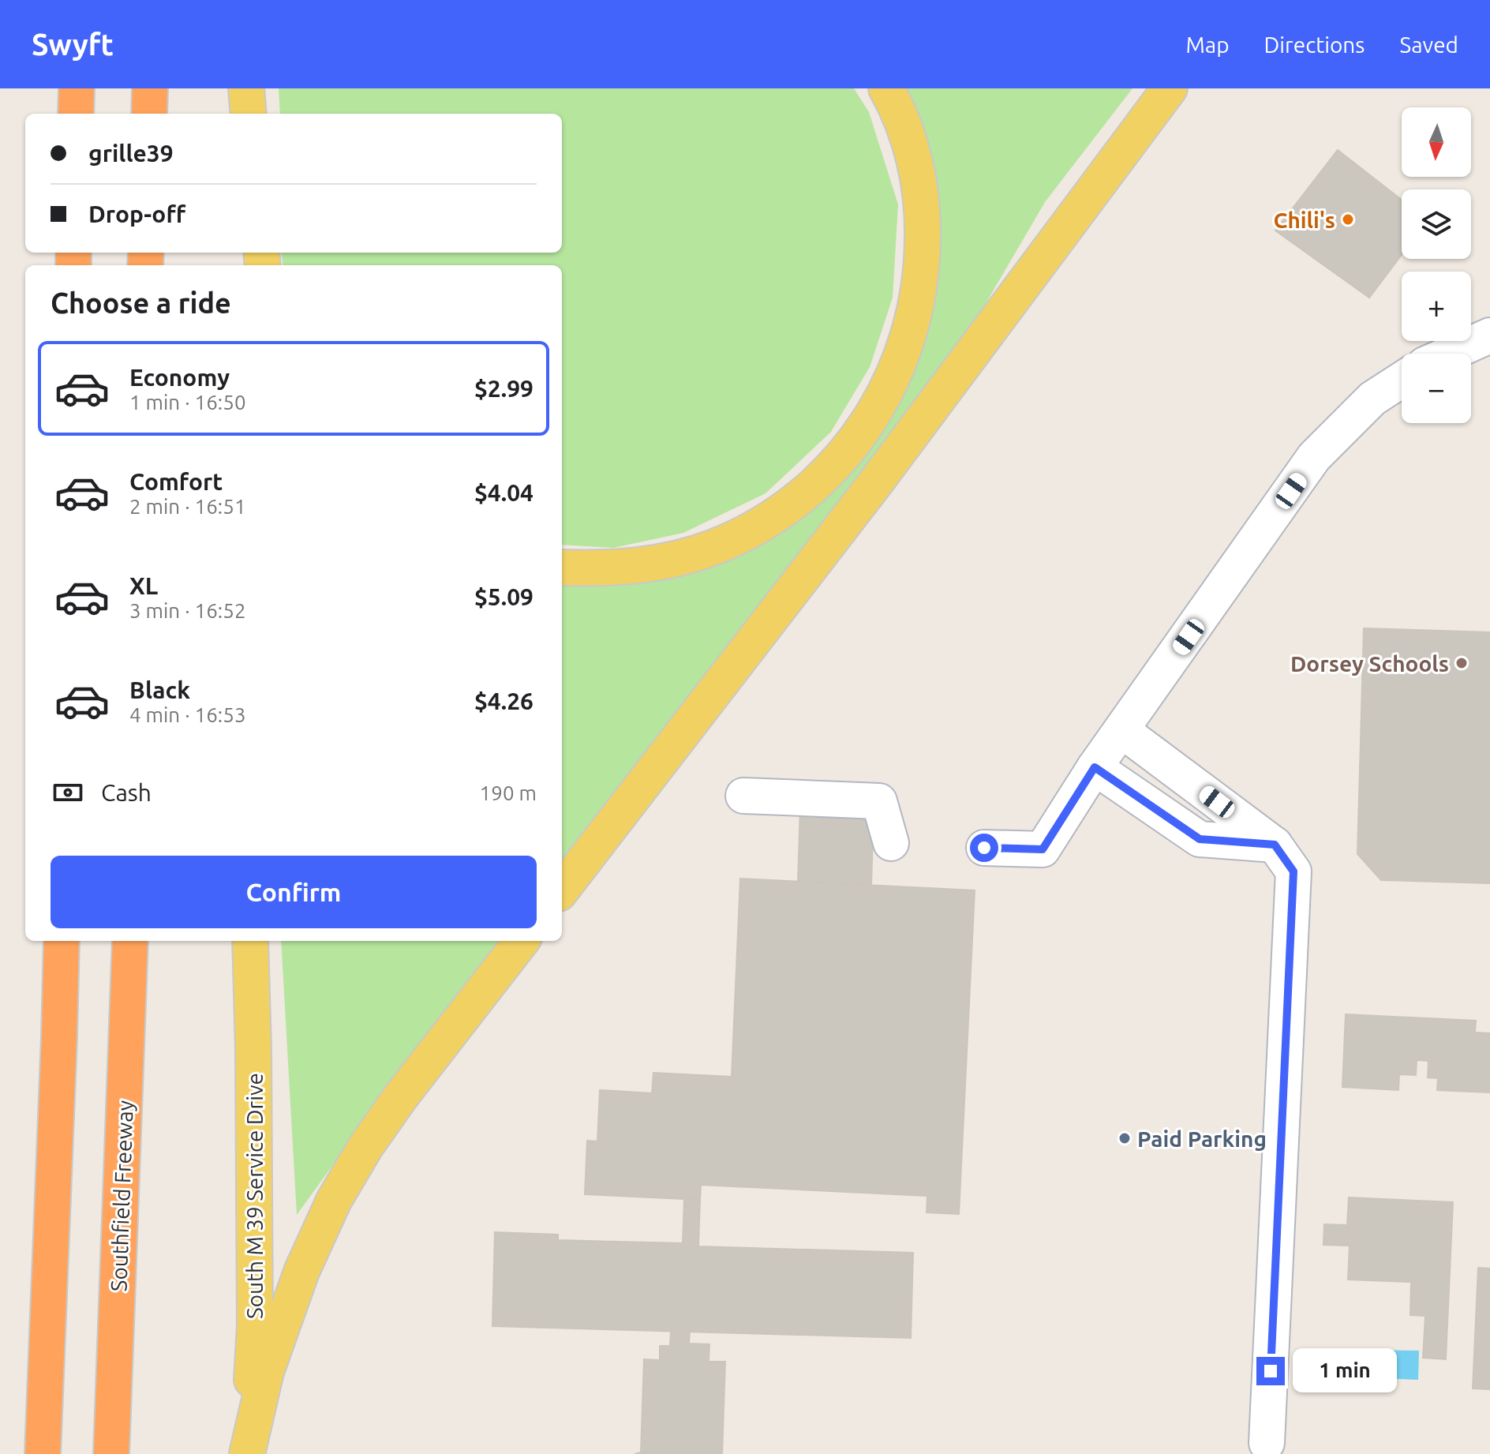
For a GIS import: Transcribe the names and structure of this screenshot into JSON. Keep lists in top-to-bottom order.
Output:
{
  "streets": {
    "highway": ["Southfield Freeway"],
    "main road": ["South M 39 Service Drive"]
  },
  "places": ["Chili's", "Dorsey Schools", "Paid Parking"],
  "north": "bottom",
  "page": {
    "header": "Swyft",
    "nav": ["Map", "Directions", "Saved"],
    "map_buttons": ["+", "−"],
    "banner": ["grille39", "Drop-off"],
    "heading": "Choose a ride",
    "list": [
      {
        "name": "Economy",
        "note": "1 min · 16:50",
        "value": "$2.99"
      },
      {
        "name": "Comfort",
        "note": "2 min · 16:51",
        "value": "$4.04"
      },
      {
        "name": "XL",
        "note": "3 min · 16:52",
        "value": "$5.09"
      },
      {
        "name": "Black",
        "note": "4 min · 16:53",
        "value": "$4.26"
      }
    ],
    "pay": ["Cash", "190 m"],
    "buttons": "Confirm",
    "bubble": "1 min"
  }
}
